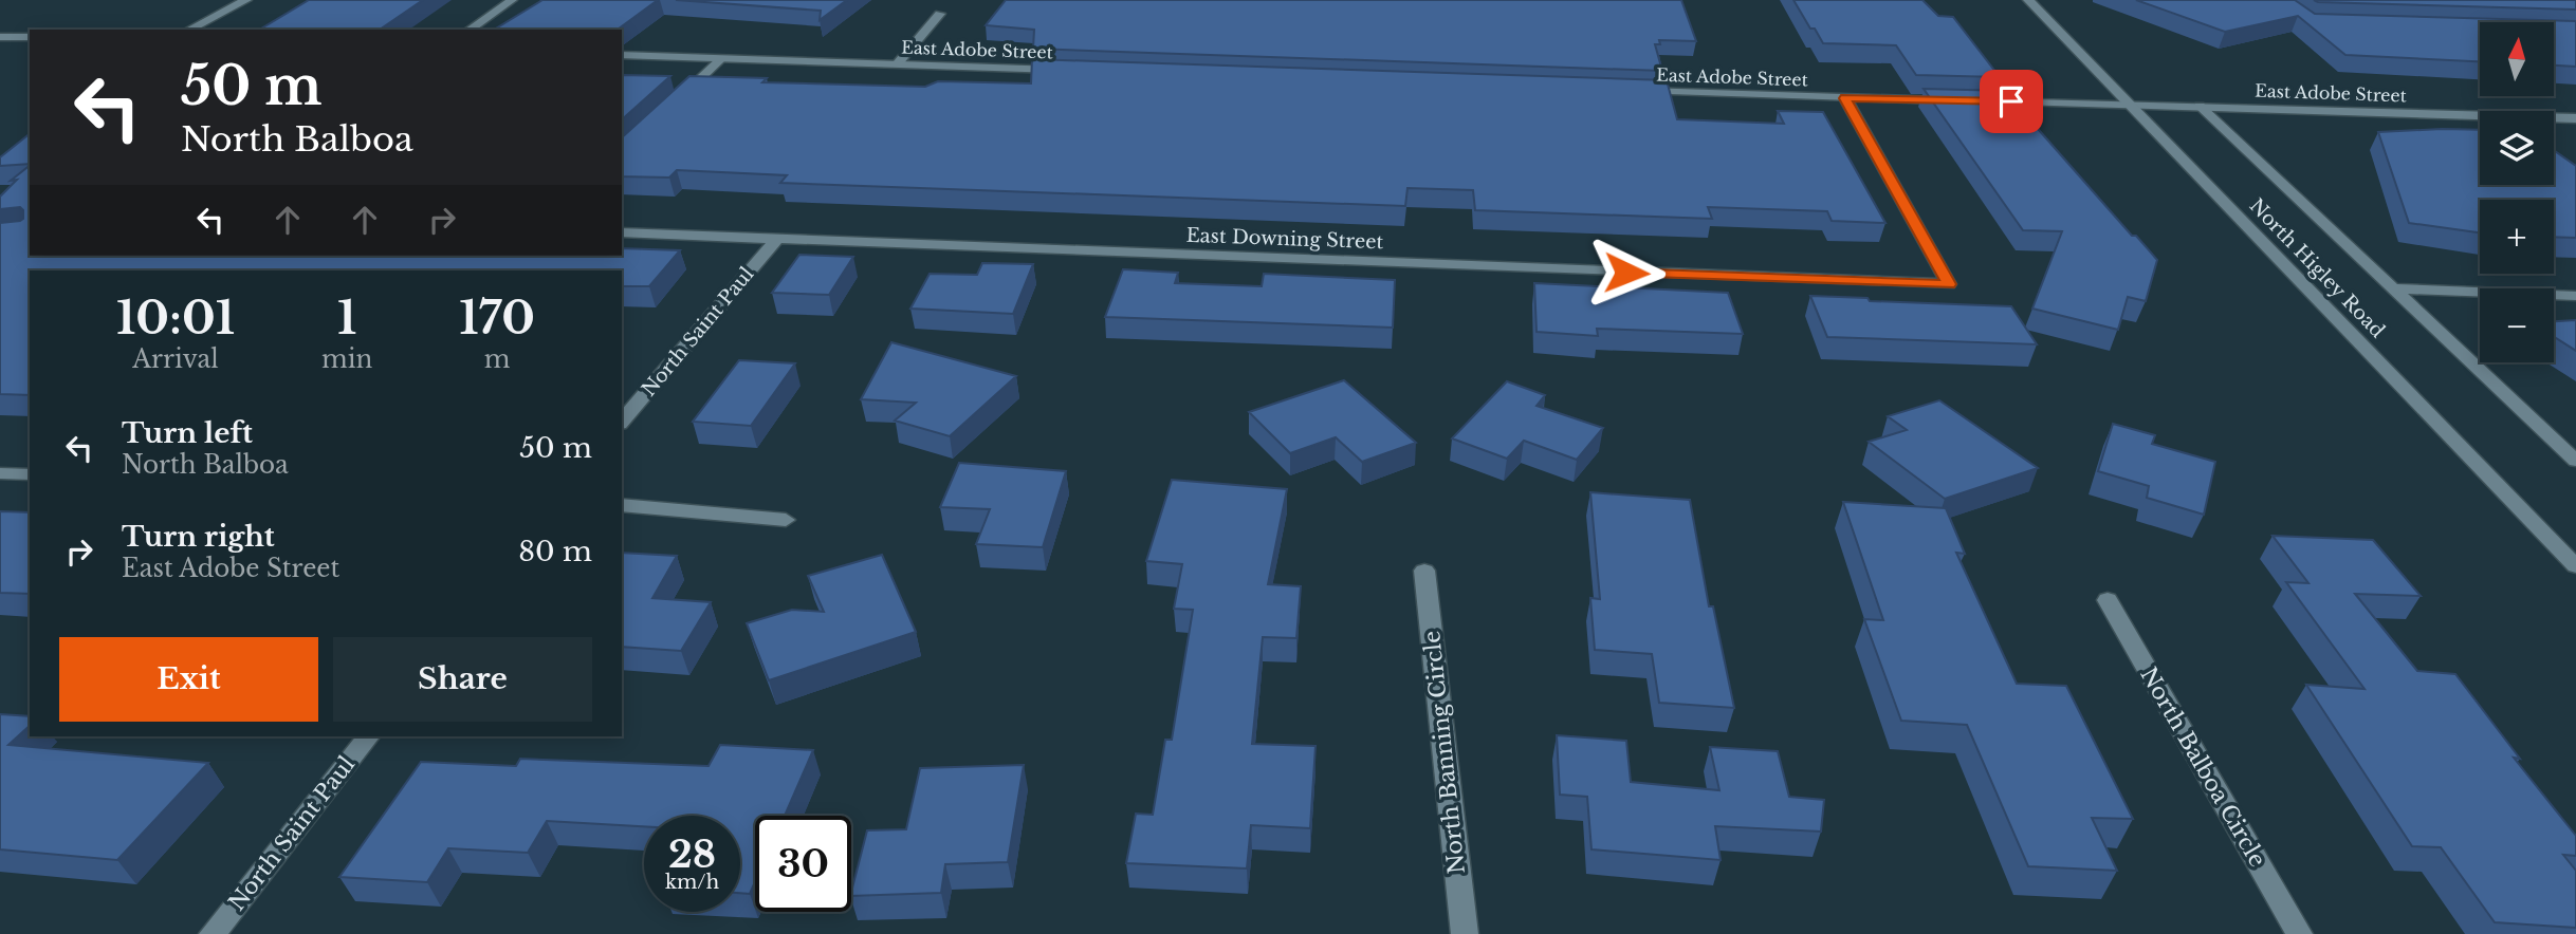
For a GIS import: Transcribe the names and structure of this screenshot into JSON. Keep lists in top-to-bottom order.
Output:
{
  "streets": {
    "street": [
      "East Adobe Street",
      "East Downing Street",
      "North Higley Road",
      "North Saint Paul",
      "North Banning Circle",
      "North Balboa Circle"
    ]
  },
  "crossings": [
    ["East Adobe Street", "East Downing Street"],
    ["East Adobe Street", "North Higley Road"],
    ["East Downing Street", "North Saint Paul"]
  ],
  "north": "top",
  "page": {
    "map_buttons": ["+", "−"],
    "turn": ["50 m", "North Balboa"],
    "eta": [
      "10:01",
      "Arrival",
      "1",
      "min",
      "170",
      "m"
    ],
    "list": [
      {
        "name": "Turn left",
        "note": "North Balboa",
        "value": "50 m"
      },
      {
        "name": "Turn right",
        "note": "East Adobe Street",
        "value": "80 m"
      }
    ],
    "buttons": ["Exit", "Share"],
    "speed": "28 km/h",
    "limit": "30"
  }
}
